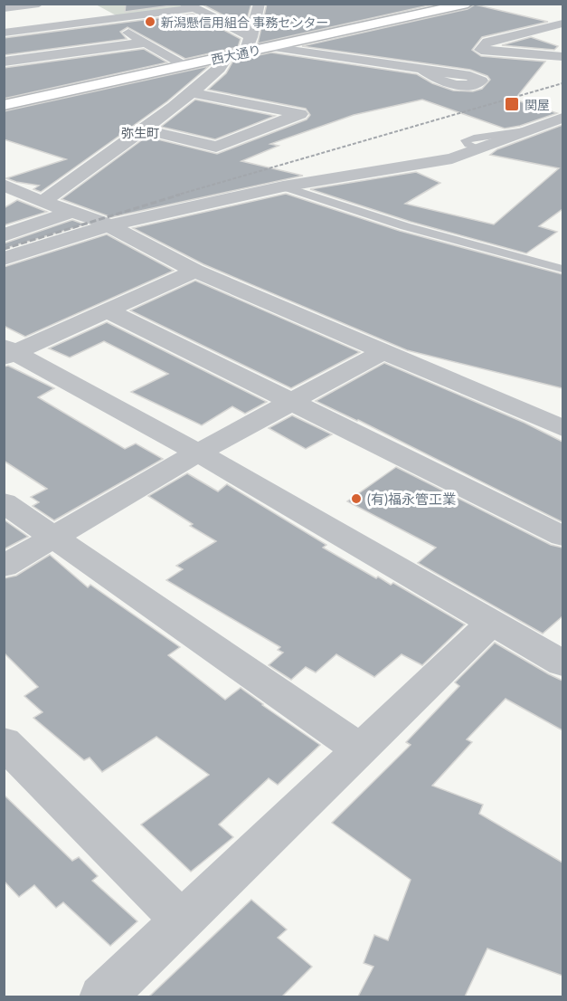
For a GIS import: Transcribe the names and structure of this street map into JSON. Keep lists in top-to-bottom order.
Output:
{
  "streets": {
    "highway": ["西大通り"]
  },
  "districts": ["弥生町"],
  "places": {
    "other": ["新潟懸信用組合 事務センター", "(有)福永管工業"],
    "transit": ["関屋"]
  }
}
